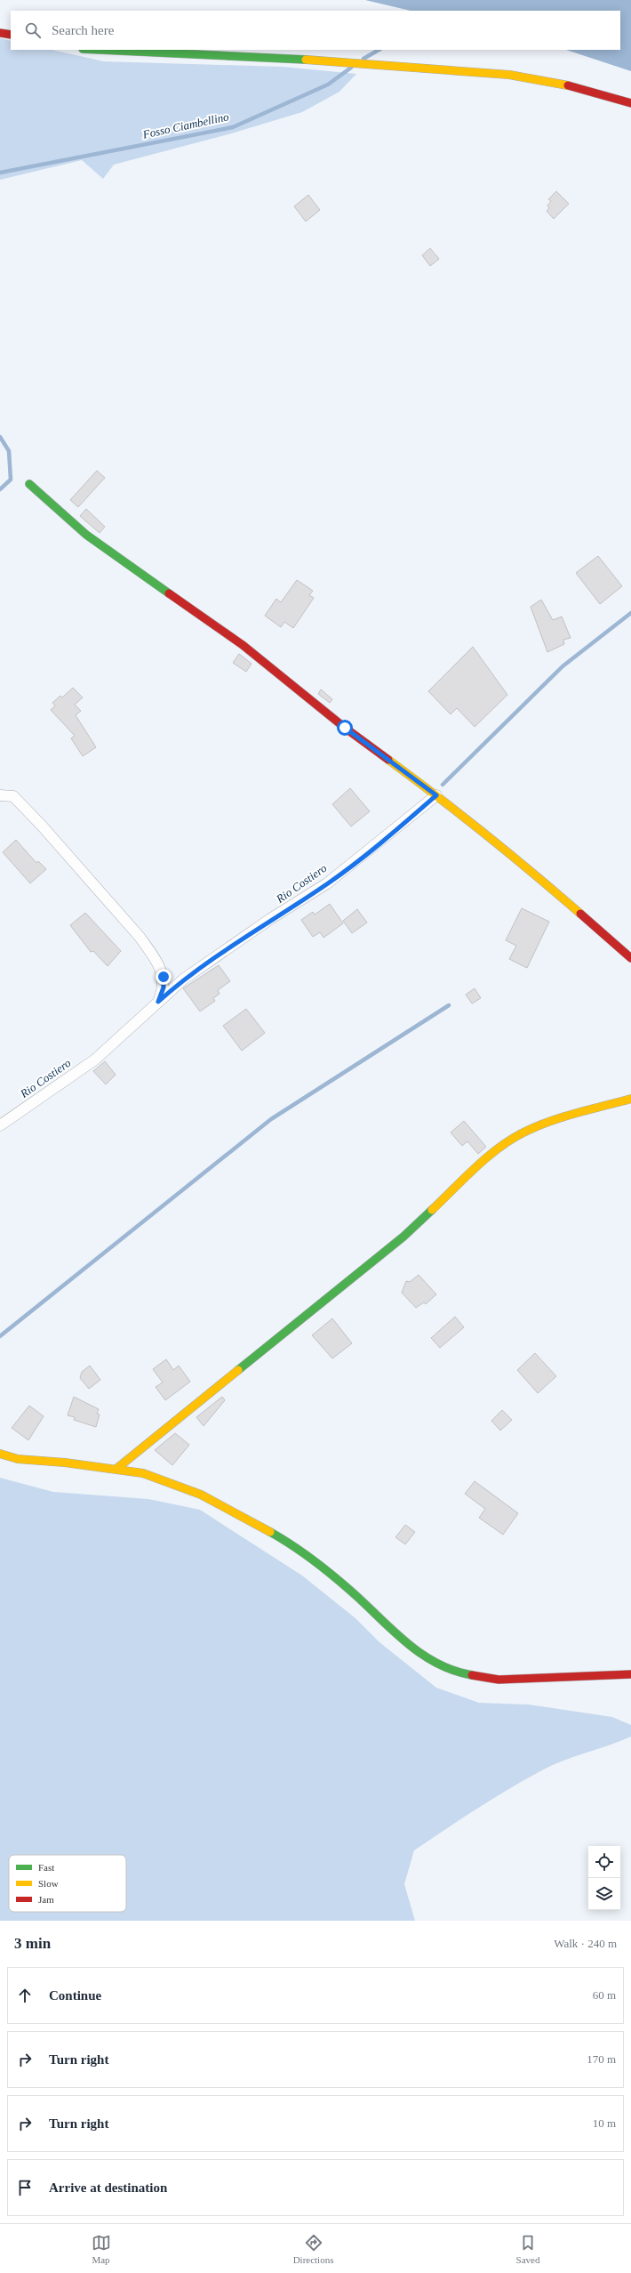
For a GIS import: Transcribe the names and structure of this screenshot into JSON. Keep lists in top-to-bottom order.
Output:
{
  "water": ["Fosso Ciambellino", "Rio Costiero"],
  "legend": ["Fast", "Slow", "Jam"],
  "page": {
    "search": "Search here",
    "heading": ["3 min", "Walk · 240 m"],
    "list": [
      ["Continue", "60 m"],
      ["Turn right", "170 m"],
      ["Turn right", "10 m"],
      "Arrive at destination"
    ],
    "nav": ["Map", "Directions", "Saved"]
  }
}
